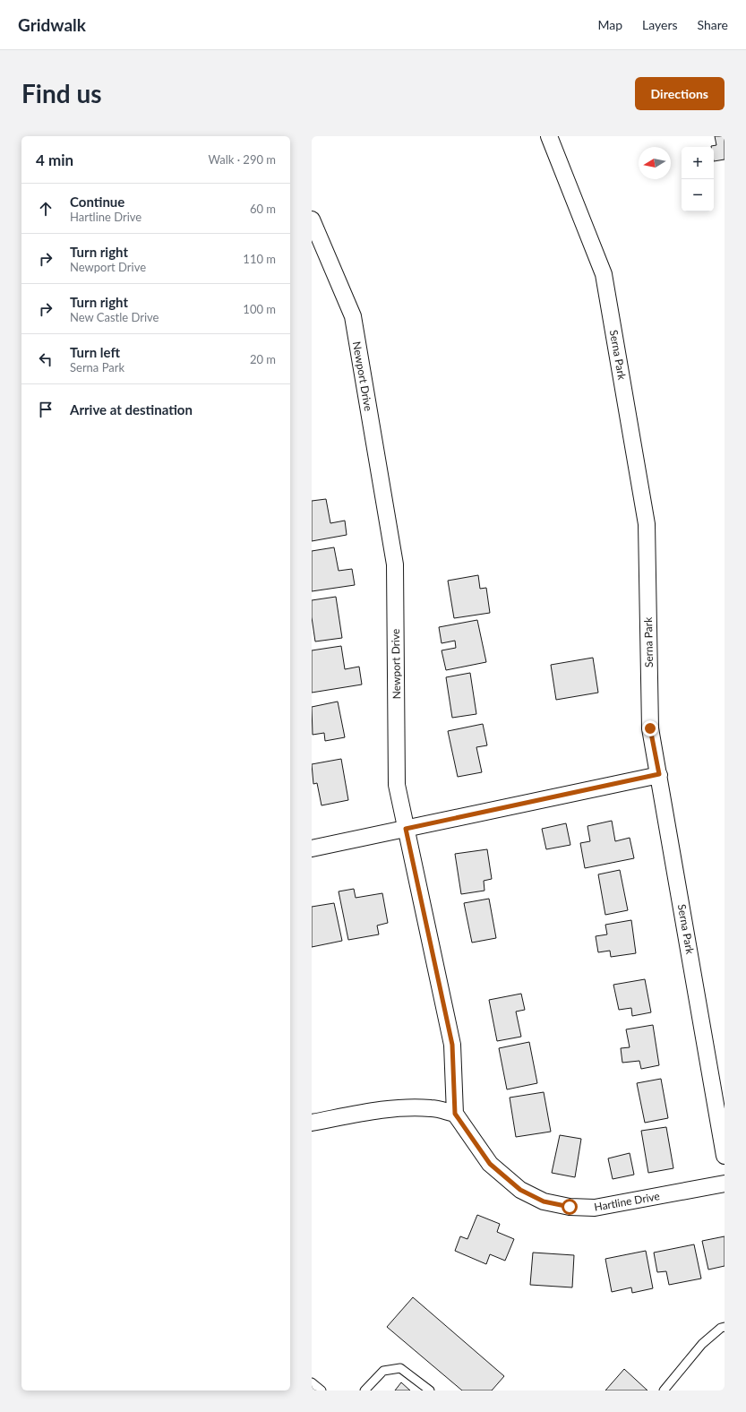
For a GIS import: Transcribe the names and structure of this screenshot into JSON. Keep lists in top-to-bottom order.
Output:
{
  "streets": {
    "street": ["Serna Park", "Newport Drive", "Hartline Drive"]
  },
  "crossings": [
    ["Newport Drive", "Hartline Drive"]
  ],
  "north": "left",
  "page": {
    "header": "Gridwalk",
    "nav": ["Map", "Layers", "Share"],
    "buttons": "Directions",
    "title": "Find us",
    "heading": ["4 min", "Walk · 290 m"],
    "map_buttons": ["+", "−"],
    "list": [
      ["Continue", "Hartline Drive", "60 m"],
      ["Turn right", "Newport Drive", "110 m"],
      ["Turn right", "New Castle Drive", "100 m"],
      ["Turn left", "Serna Park", "20 m"],
      "Arrive at destination"
    ]
  }
}
